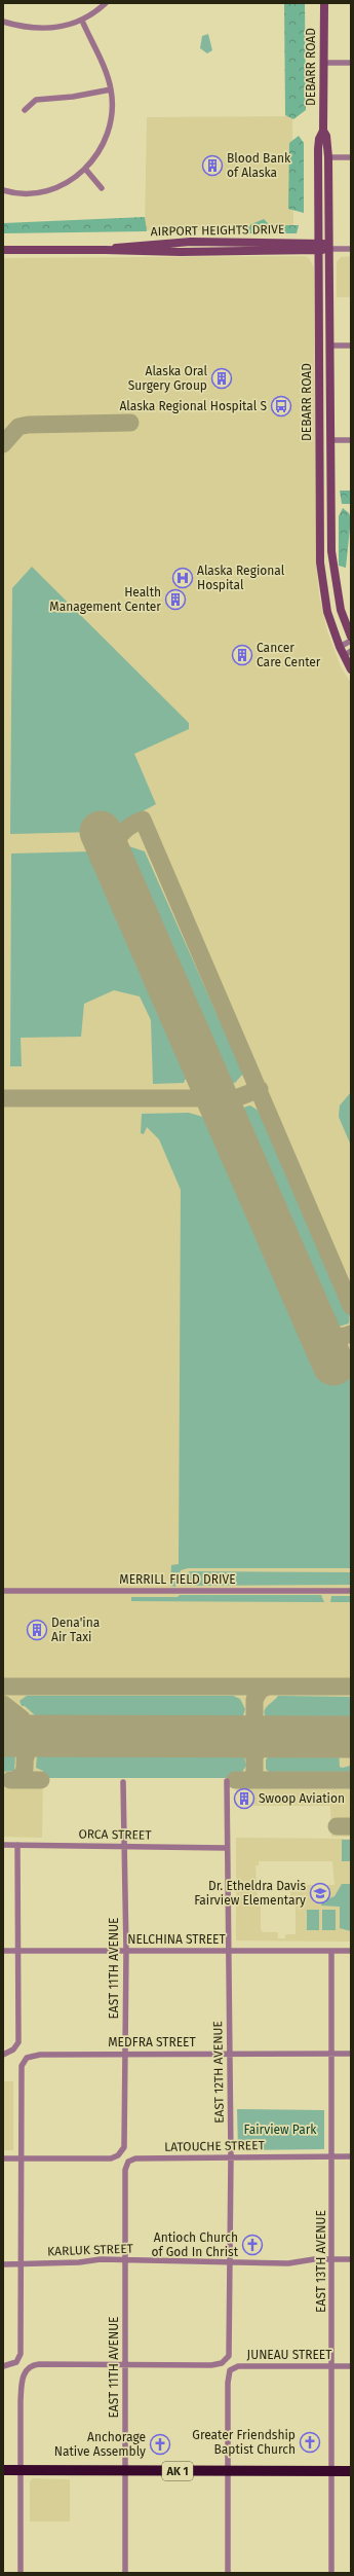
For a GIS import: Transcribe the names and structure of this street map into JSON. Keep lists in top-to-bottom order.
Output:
{
  "streets": {
    "highway": ["AK 1"],
    "main road": ["DEBARR ROAD", "AIRPORT HEIGHTS DRIVE"],
    "street": [
      "MERRILL FIELD DRIVE",
      "ORCA STREET",
      "NELCHINA STREET",
      "EAST 11TH AVENUE",
      "MEDFRA STREET",
      "EAST 12TH AVENUE",
      "LATOUCHE STREET",
      "KARLUK STREET",
      "EAST 13TH AVENUE",
      "JUNEAU STREET"
    ]
  },
  "crossings": [
    ["DEBARR ROAD", "AIRPORT HEIGHTS DRIVE"],
    ["ORCA STREET", "EAST 11TH AVENUE"],
    ["ORCA STREET", "EAST 12TH AVENUE"],
    ["NELCHINA STREET", "EAST 11TH AVENUE"],
    ["NELCHINA STREET", "EAST 12TH AVENUE"],
    ["NELCHINA STREET", "EAST 13TH AVENUE"],
    ["EAST 11TH AVENUE", "MEDFRA STREET"],
    ["EAST 11TH AVENUE", "EAST 12TH AVENUE"],
    ["EAST 11TH AVENUE", "LATOUCHE STREET"],
    ["EAST 11TH AVENUE", "KARLUK STREET"],
    ["EAST 11TH AVENUE", "AK 1"],
    ["MEDFRA STREET", "EAST 12TH AVENUE"],
    ["MEDFRA STREET", "EAST 13TH AVENUE"],
    ["EAST 12TH AVENUE", "LATOUCHE STREET"],
    ["EAST 12TH AVENUE", "KARLUK STREET"],
    ["LATOUCHE STREET", "EAST 13TH AVENUE"],
    ["KARLUK STREET", "EAST 13TH AVENUE"],
    ["EAST 13TH AVENUE", "JUNEAU STREET"],
    ["EAST 13TH AVENUE", "AK 1"],
    ["JUNEAU STREET", "AK 1"]
  ],
  "parks": ["Fairview Park"],
  "places": {
    "building": [
      "Blood Bank of Alaska",
      "Alaska Oral Surgery Group",
      "Health Management Center",
      "Cancer Care Center",
      "Dena'ina Air Taxi",
      "Swoop Aviation"
    ],
    "bus stop": ["Alaska Regional Hospital S"],
    "hospital": ["Alaska Regional Hospital"],
    "school or university": ["Dr. Etheldra Davis Fairview Elementary"],
    "church": ["Antioch Church of God In Christ", "Greater Friendship Baptist Church", "Anchorage Native Assembly"]
  }
}
